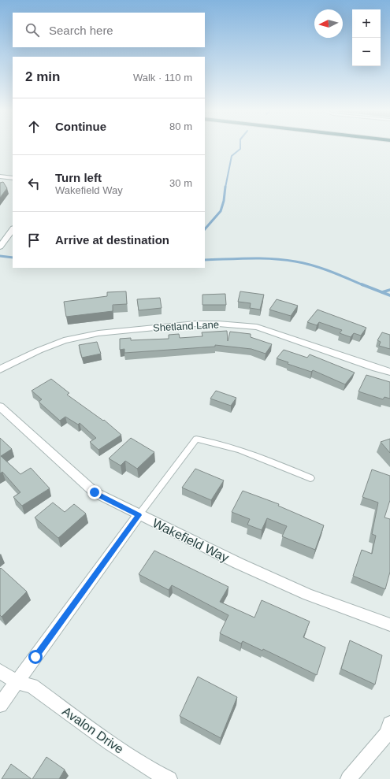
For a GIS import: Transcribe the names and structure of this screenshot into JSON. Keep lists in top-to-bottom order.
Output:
{
  "streets": {
    "street": ["Shetland Lane", "Wakefield Way", "Avalon Drive"]
  },
  "north": "left",
  "page": {
    "map_buttons": ["+", "−"],
    "search": "Search here",
    "heading": ["2 min", "Walk · 110 m"],
    "list": [
      ["Continue", "80 m"],
      ["Turn left", "Wakefield Way", "30 m"],
      "Arrive at destination"
    ]
  }
}
